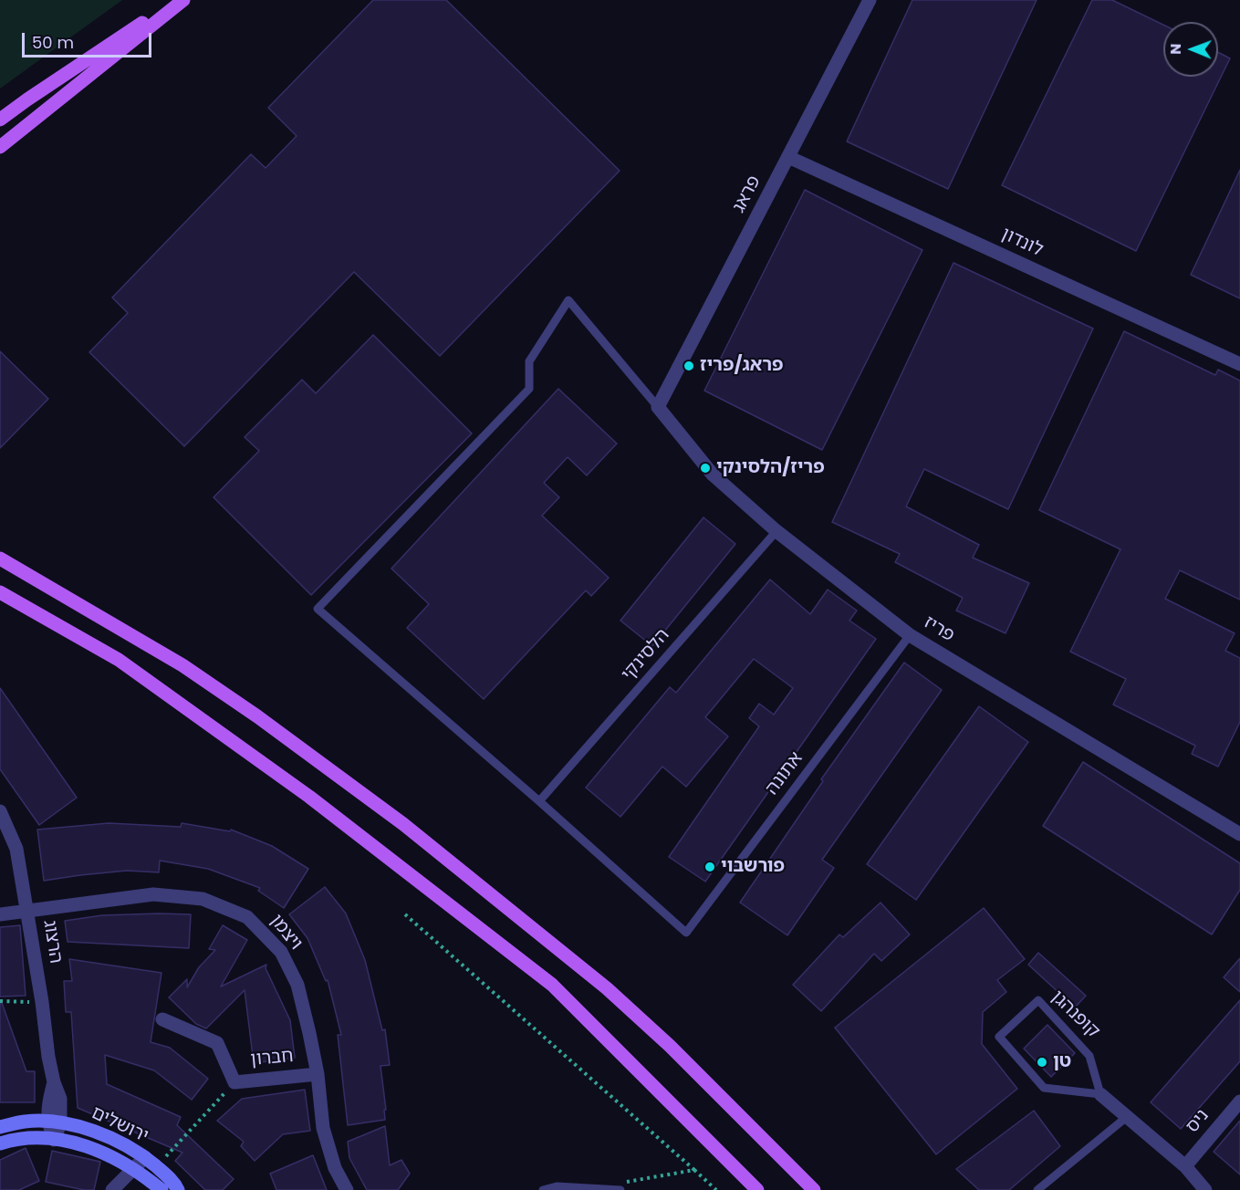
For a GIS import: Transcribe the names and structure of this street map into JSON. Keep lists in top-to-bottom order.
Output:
{
  "streets": {
    "street": [
      "פראג",
      "לונדון",
      "פריז",
      "ויצמן",
      "הרצוג",
      "חברון",
      "ניס",
      "ירושלים"
    ],
    "lane": ["הלסינקי", "אתונה", "קופנהגן"]
  },
  "crossings": [
    ["פראג", "לונדון"],
    ["פראג", "פריז"],
    ["פריז", "הלסינקי"],
    ["פריז", "אתונה"],
    ["הלסינקי", "אתונה"],
    ["ויצמן", "הרצוג"],
    ["ויצמן", "חברון"],
    ["הרצוג", "ירושלים"]
  ],
  "places": [
    "פראג/פריז",
    "פריז/הלסינקי",
    "פורשבוי",
    "טן"
  ],
  "scale_bar": "50 m",
  "north": "left"
}
